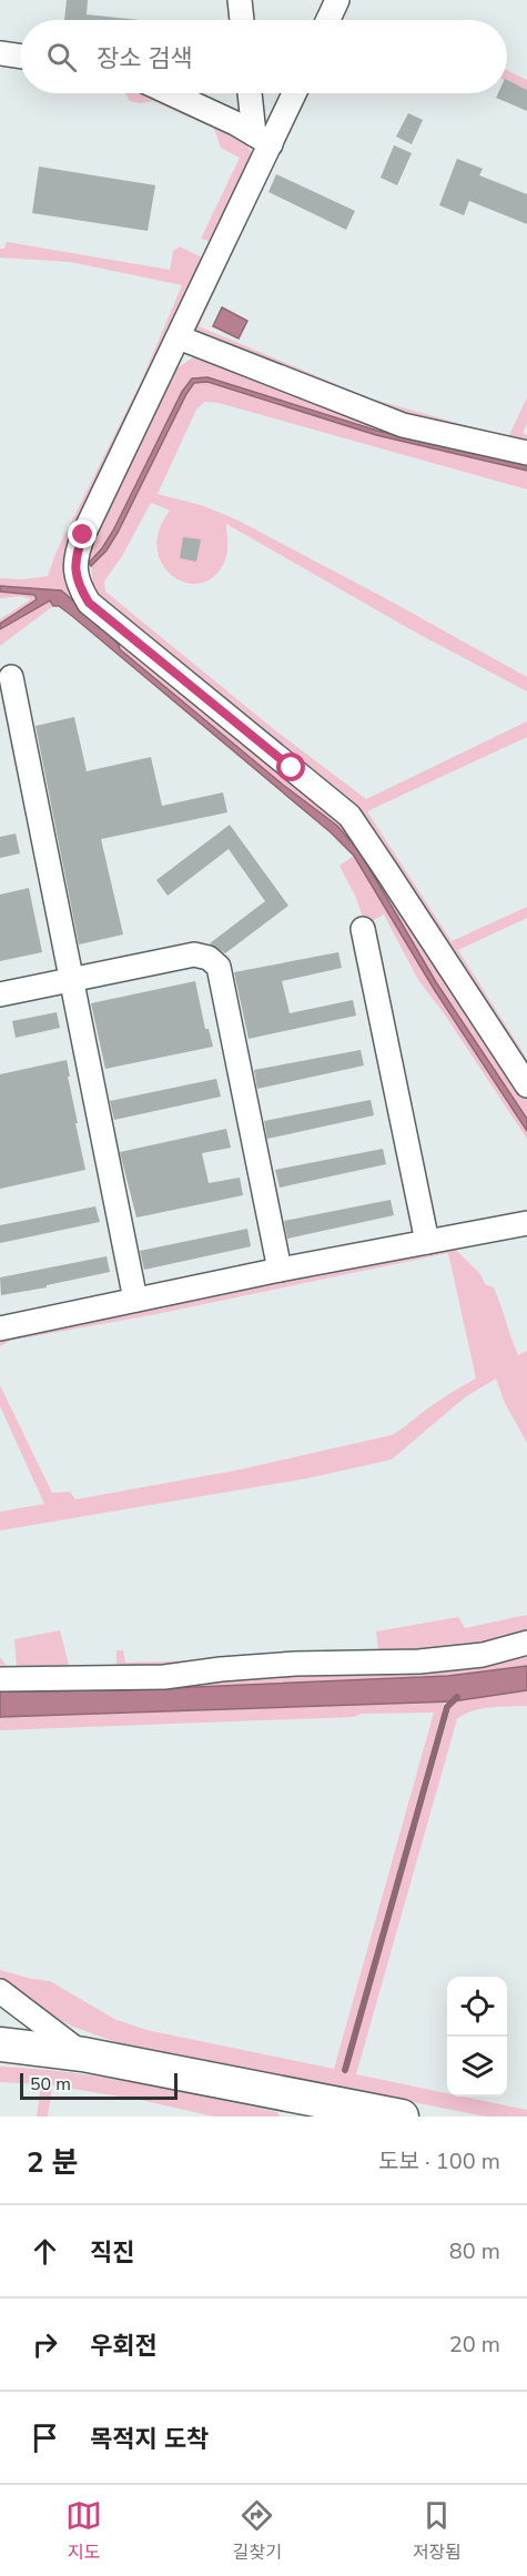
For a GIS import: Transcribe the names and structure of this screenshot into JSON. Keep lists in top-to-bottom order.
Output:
{
  "scale_bar": "50 m",
  "page": {
    "search": "장소 검색",
    "scale": "50 m",
    "heading": ["2 분", "도보 · 100 m"],
    "list": [
      ["직진", "80 m"],
      ["우회전", "20 m"],
      "목적지 도착"
    ],
    "nav": ["지도", "길찾기", "저장됨"]
  }
}
